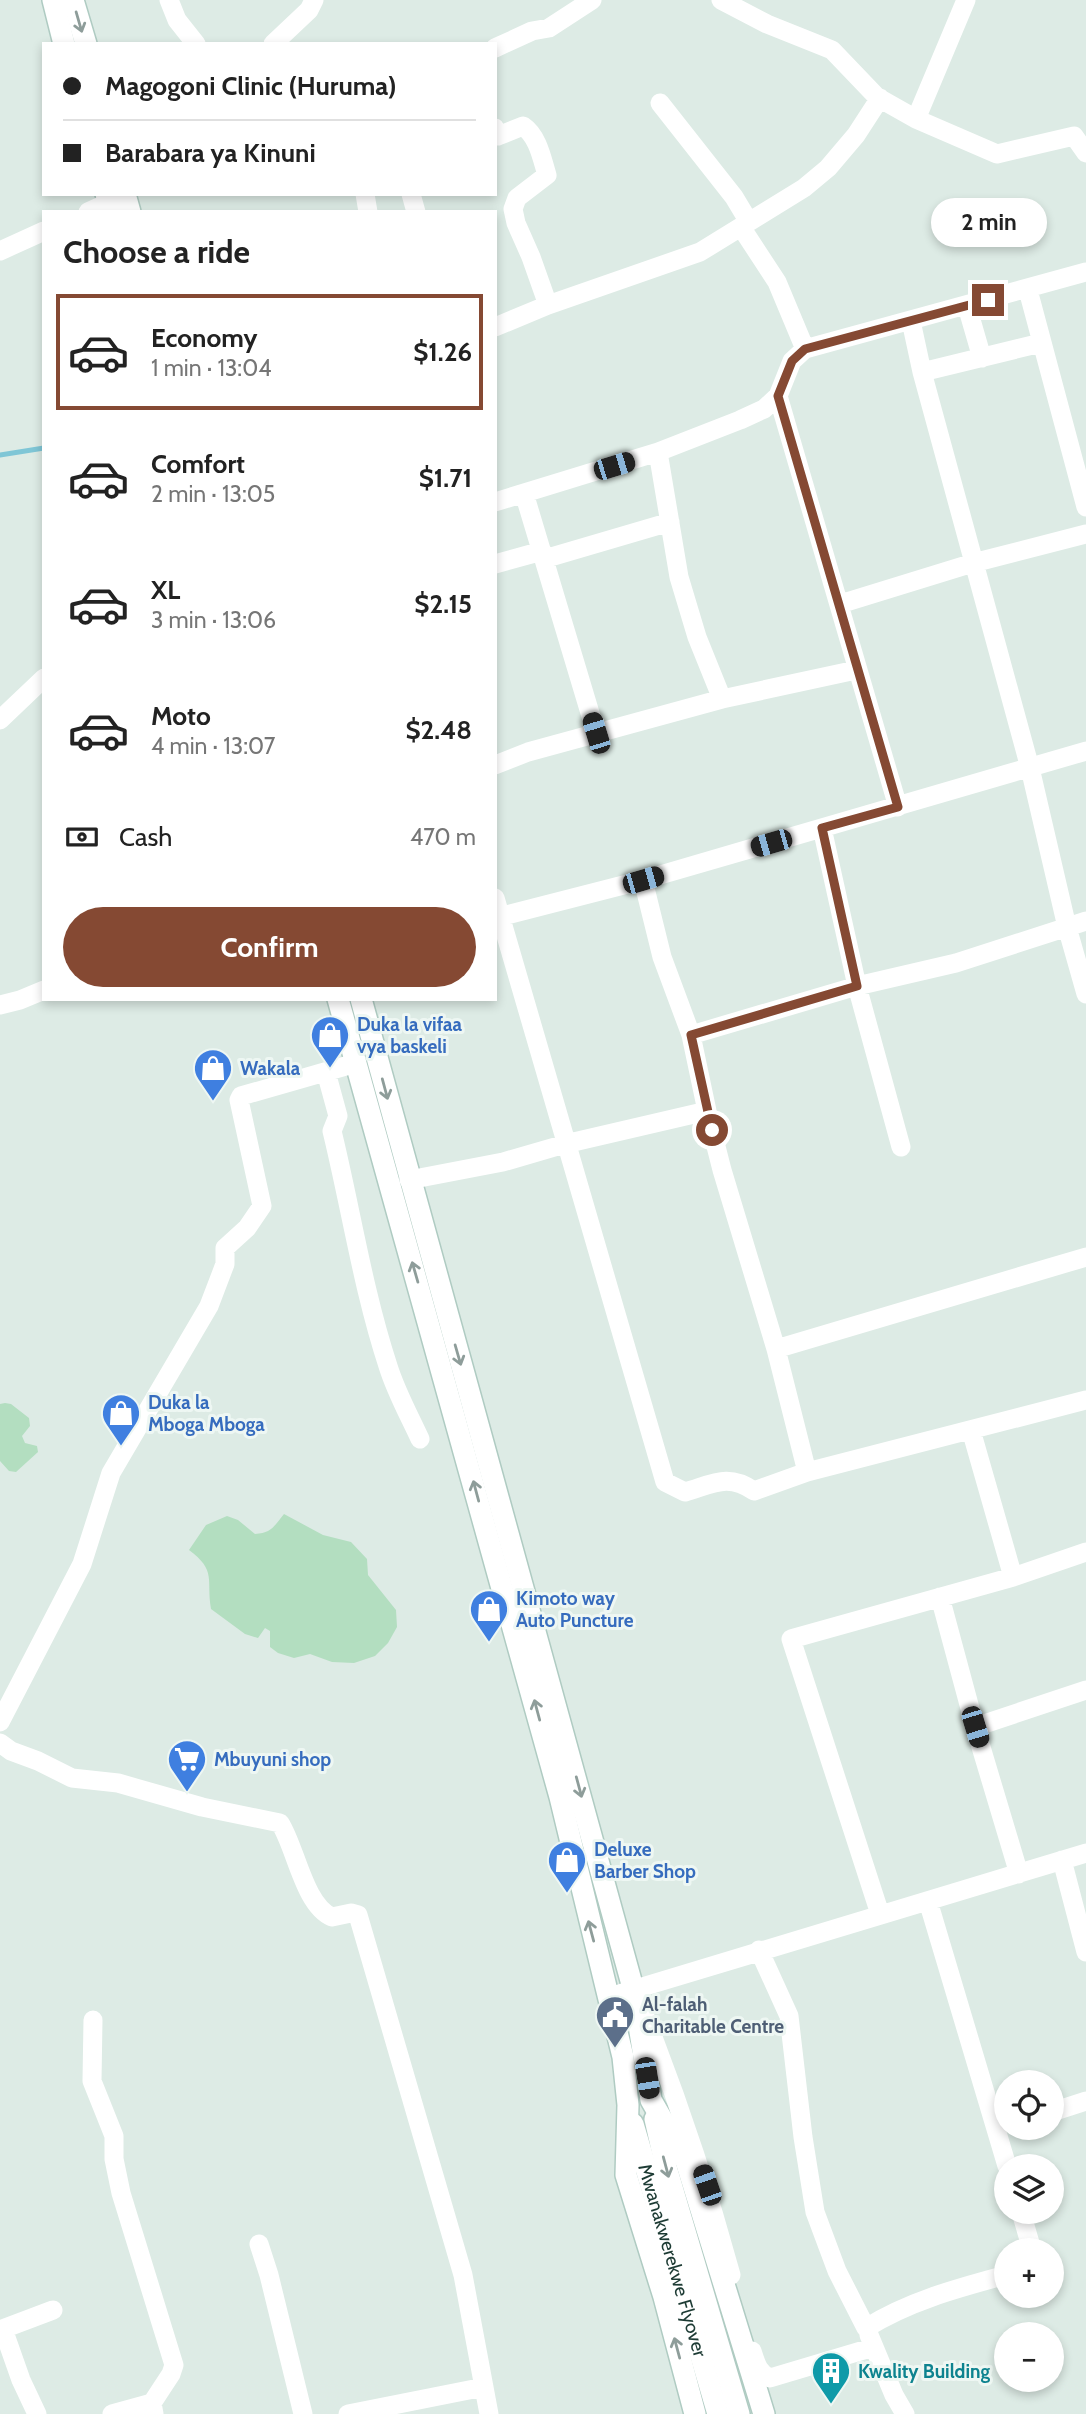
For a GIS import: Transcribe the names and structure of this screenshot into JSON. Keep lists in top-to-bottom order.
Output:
{
  "streets": {
    "main road": ["Mwanakwerekwe Flyover"]
  },
  "places": {
    "shop": [
      "Duka la vifaa vya baskeli",
      "Wakala",
      "Duka la Mboga Mboga",
      "Kimoto way Auto Puncture",
      "Deluxe Barber Shop"
    ],
    "supermarket": ["Mbuyuni shop"],
    "public building": ["Al-falah Charitable Centre"],
    "building": ["Kwality Building"]
  },
  "page": {
    "banner": ["Magogoni Clinic (Huruma)", "Barabara ya Kinuni"],
    "bubble": "2 min",
    "heading": "Choose a ride",
    "list": [
      {
        "name": "Economy",
        "note": "1 min · 13:04",
        "value": "$1.26"
      },
      {
        "name": "Comfort",
        "note": "2 min · 13:05",
        "value": "$1.71"
      },
      {
        "name": "XL",
        "note": "3 min · 13:06",
        "value": "$2.15"
      },
      {
        "name": "Moto",
        "note": "4 min · 13:07",
        "value": "$2.48"
      }
    ],
    "pay": ["Cash", "470 m"],
    "buttons": "Confirm",
    "map_buttons": ["+", "−"]
  }
}
